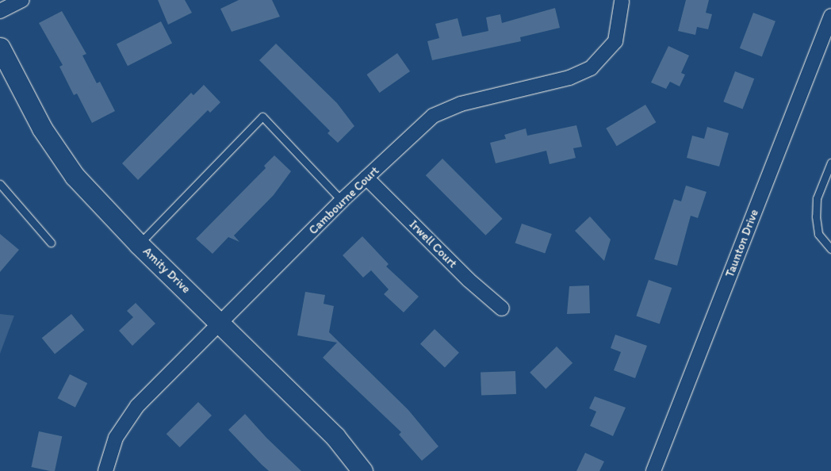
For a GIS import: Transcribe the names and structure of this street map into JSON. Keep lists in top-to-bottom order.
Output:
{
  "streets": {
    "street": [
      "Cambourne Court",
      "Taunton Drive",
      "Irwell Court",
      "Amity Drive"
    ]
  },
  "crossings": [
    ["Cambourne Court", "Irwell Court"],
    ["Cambourne Court", "Amity Drive"]
  ]
}
